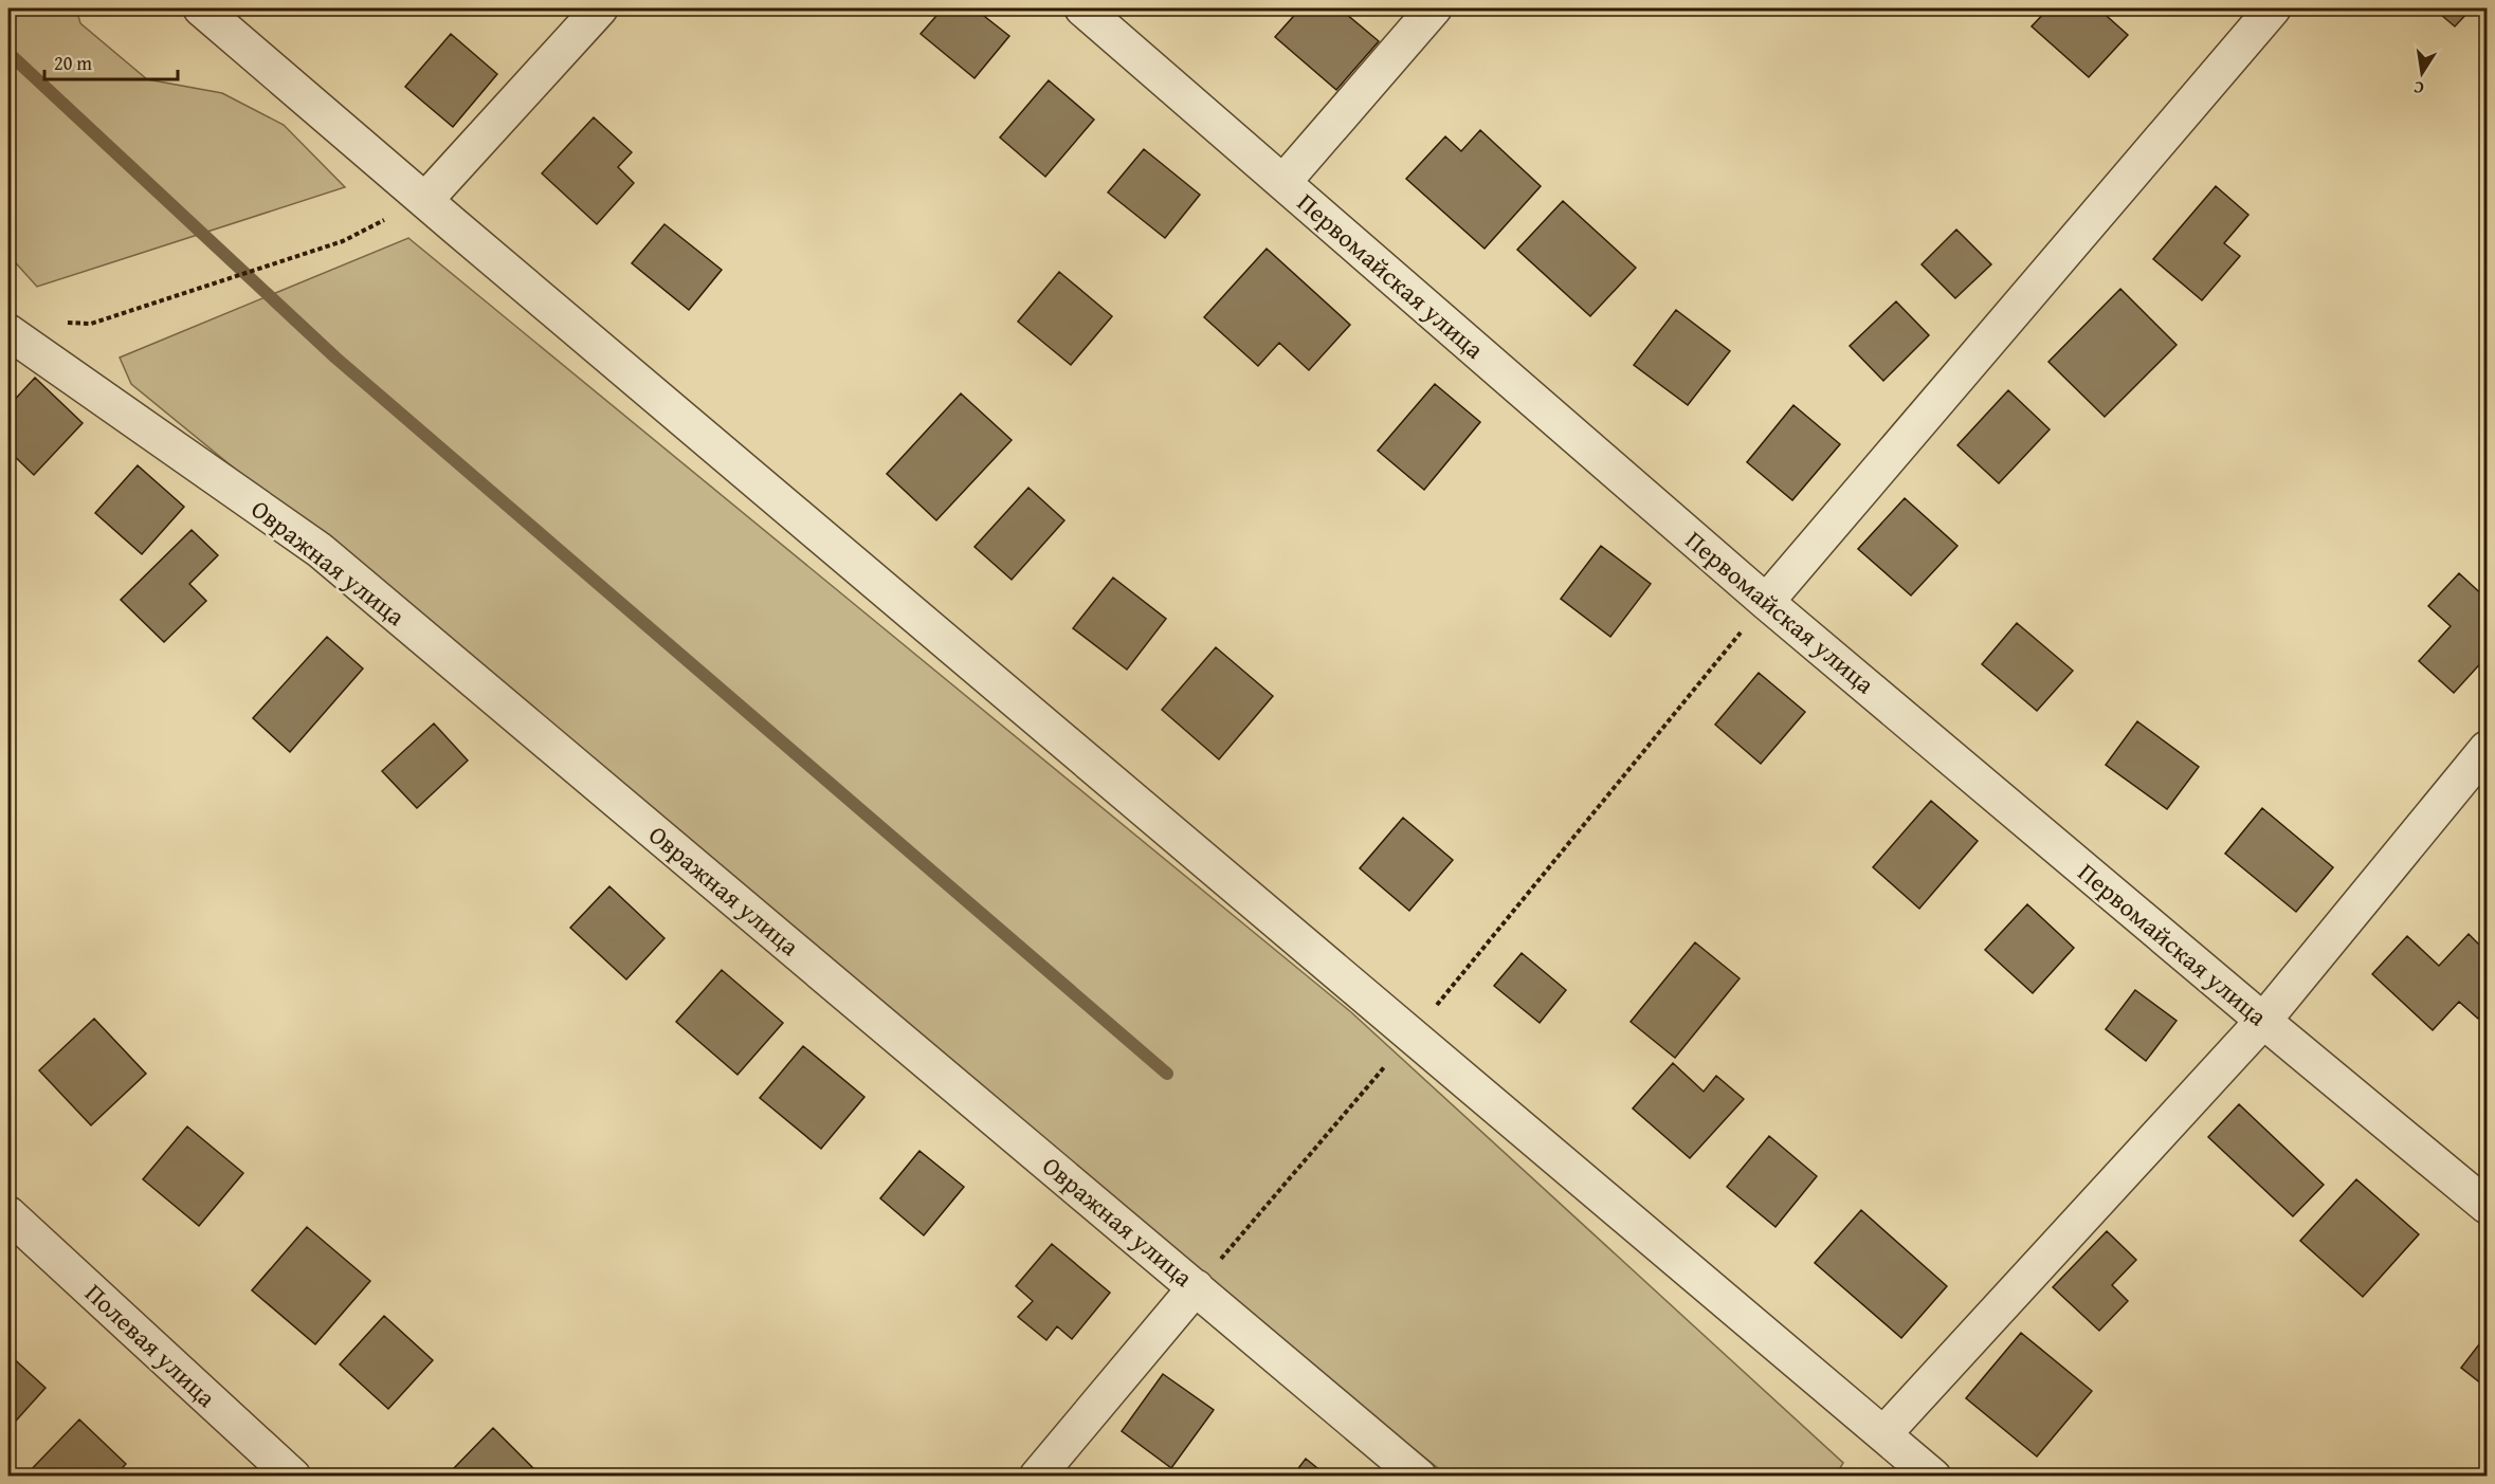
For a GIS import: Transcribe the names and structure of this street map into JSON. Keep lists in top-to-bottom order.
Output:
{
  "streets": {
    "street": ["Первомайская улица", "Овражная улица", "Полевая улица"]
  },
  "scale_bar": "20 m",
  "north": "bottom"
}
